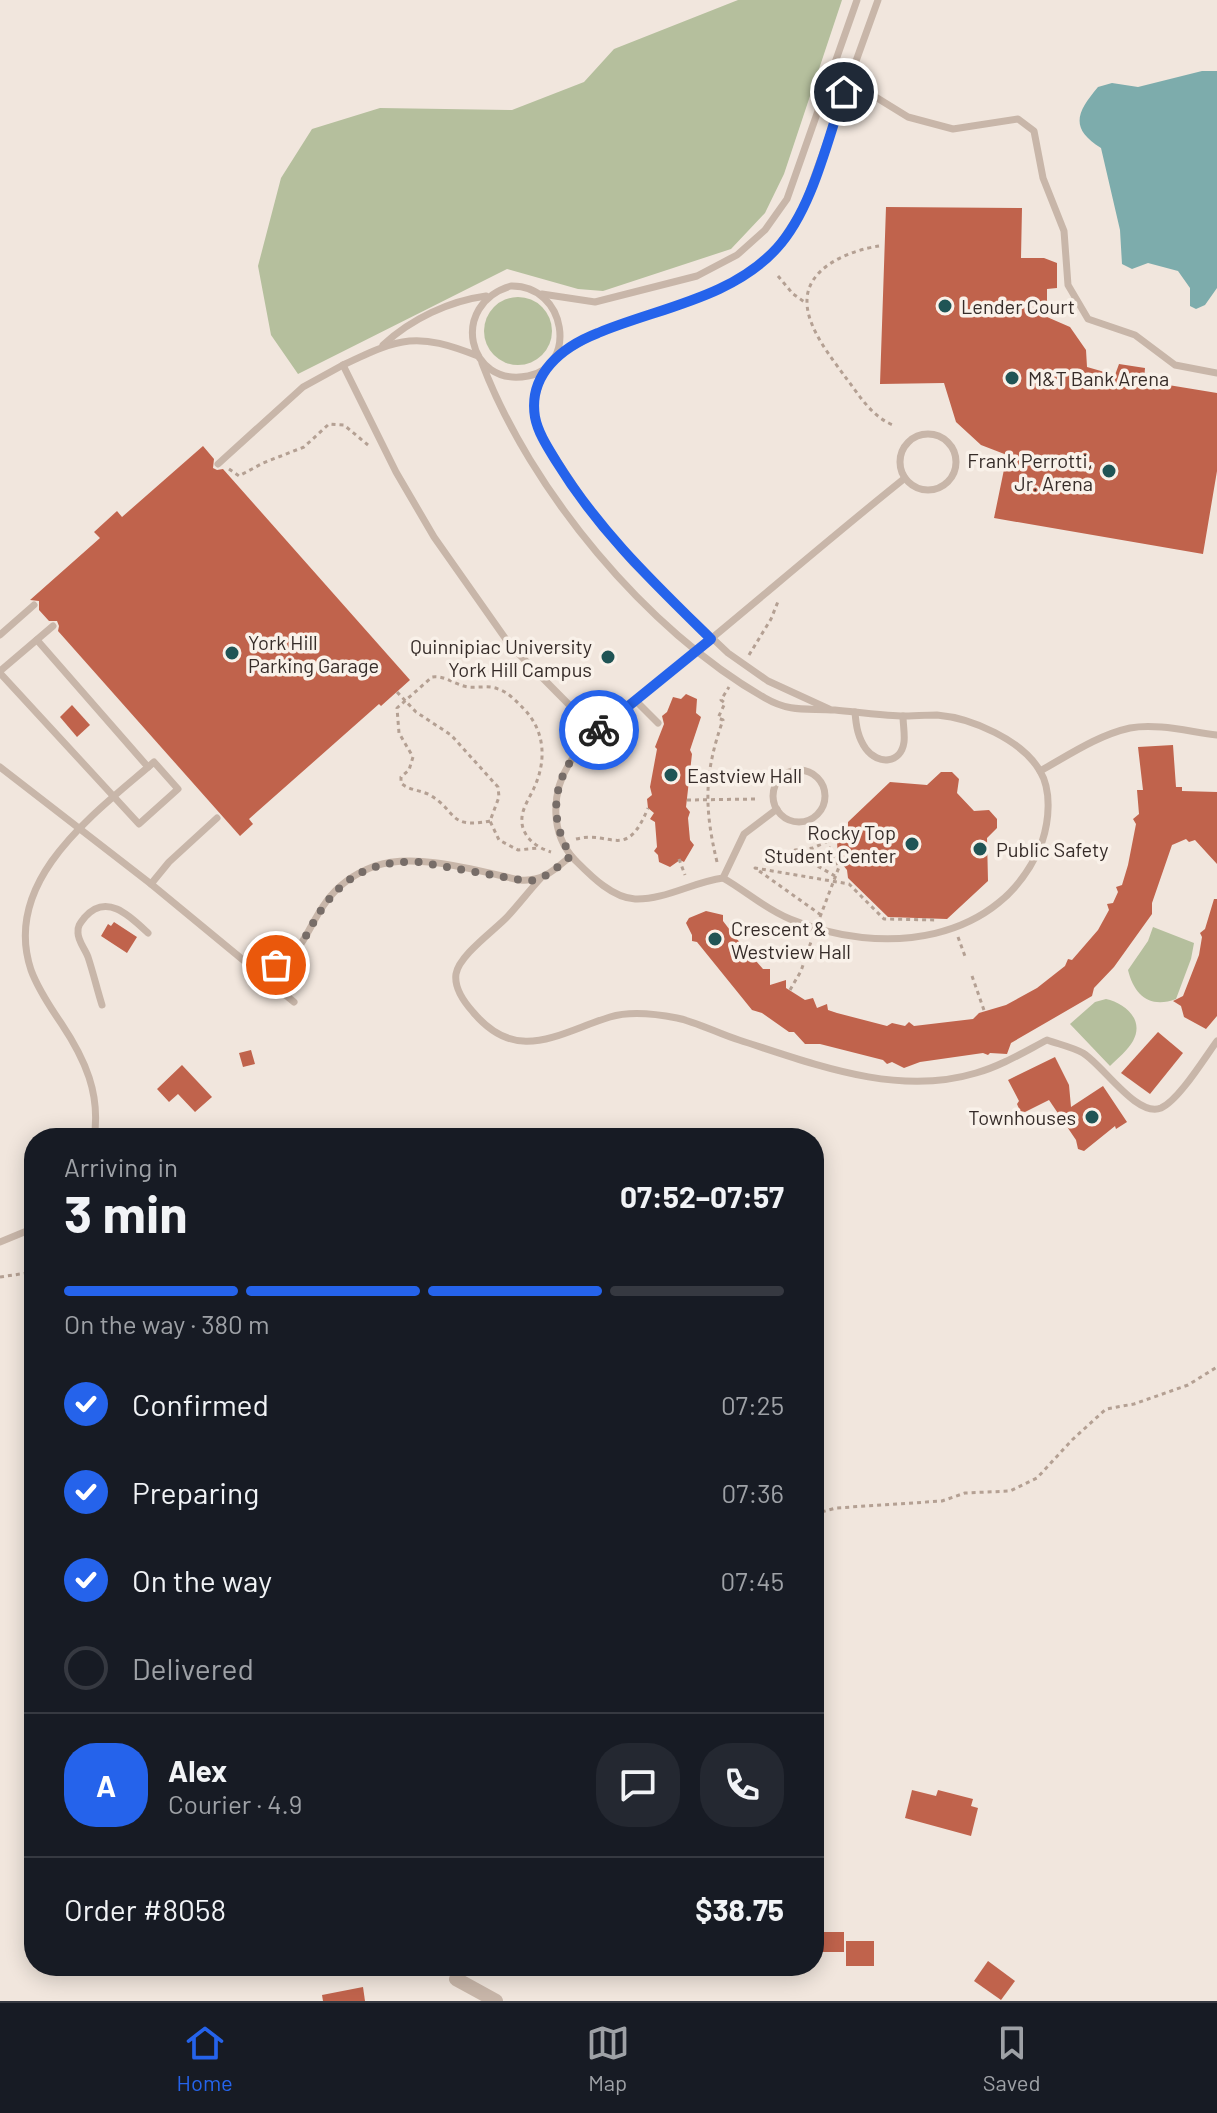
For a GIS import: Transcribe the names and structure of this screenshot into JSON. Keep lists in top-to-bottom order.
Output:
{
  "places": [
    "Lender Court",
    "M&T Bank Arena",
    "Frank Perrotti, Jr. Arena",
    "York Hill Parking Garage",
    "Quinnipiac University York Hill Campus",
    "Eastview Hall",
    "Rocky Top Student Center",
    "Public Safety",
    "Crescent & Westview Hall",
    "Townhouses"
  ],
  "page": {
    "heading": ["3 min", "Arriving in", "07:52–07:57"],
    "panel": [
      "Alex",
      "Courier · 4.9",
      "Order #8058",
      "$38.75"
    ],
    "bar": "On the way · 380 m",
    "list": [
      ["Confirmed", "07:25"],
      ["Preparing", "07:36"],
      ["On the way", "07:45"],
      "Delivered"
    ],
    "round": "A",
    "tabs": ["Home", "Map", "Saved"]
  }
}
